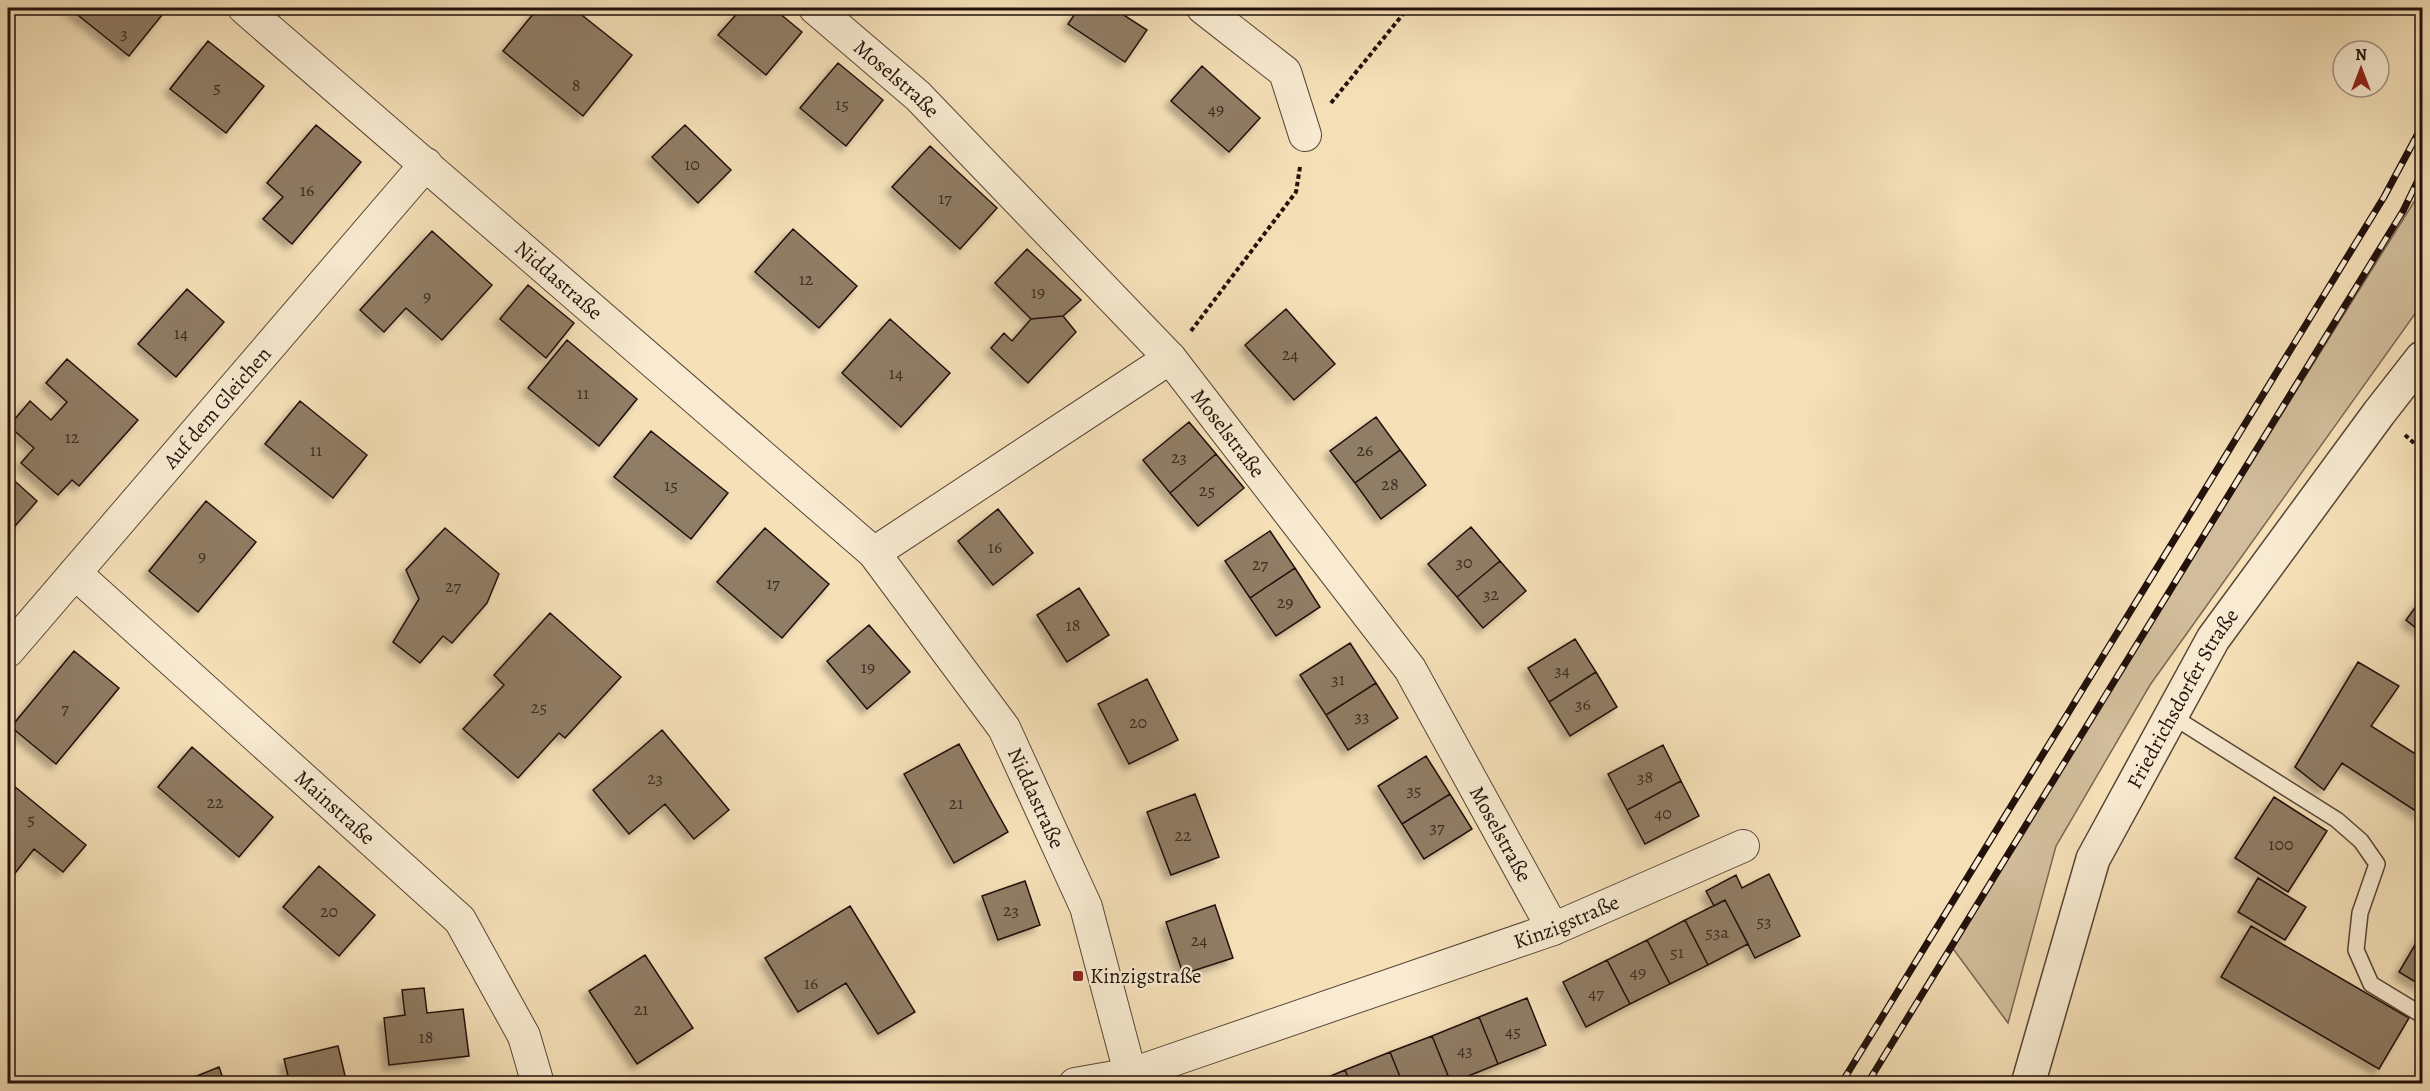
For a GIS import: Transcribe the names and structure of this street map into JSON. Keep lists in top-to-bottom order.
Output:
{
  "streets": {
    "street": [
      "Moselstraße",
      "Niddastraße",
      "Auf dem Gleichen",
      "Friedrichsdorfer Straße",
      "Mainstraße",
      "Kinzigstraße"
    ]
  },
  "crossings": [
    ["Moselstraße", "Kinzigstraße"],
    ["Niddastraße", "Auf dem Gleichen"],
    ["Niddastraße", "Kinzigstraße"],
    ["Auf dem Gleichen", "Mainstraße"]
  ],
  "places": {
    "transit": ["Kinzigstraße"]
  },
  "house_numbers": [
    "3",
    "8",
    "5",
    "15",
    "49",
    "10",
    "16",
    "17",
    "12",
    "19",
    "9",
    "14",
    "24",
    "14",
    "11",
    "12",
    "11",
    "26",
    "23",
    "28",
    "15",
    "25",
    "16",
    "9",
    "30",
    "27",
    "17",
    "27",
    "32",
    "29",
    "18",
    "19",
    "34",
    "31",
    "36",
    "25",
    "7",
    "33",
    "20",
    "38",
    "23",
    "35",
    "22",
    "21",
    "40",
    "5",
    "37",
    "22",
    "100",
    "23",
    "20",
    "53",
    "53a",
    "24",
    "51",
    "49",
    "16",
    "47",
    "21",
    "45",
    "18",
    "43"
  ],
  "north": "top"
}
